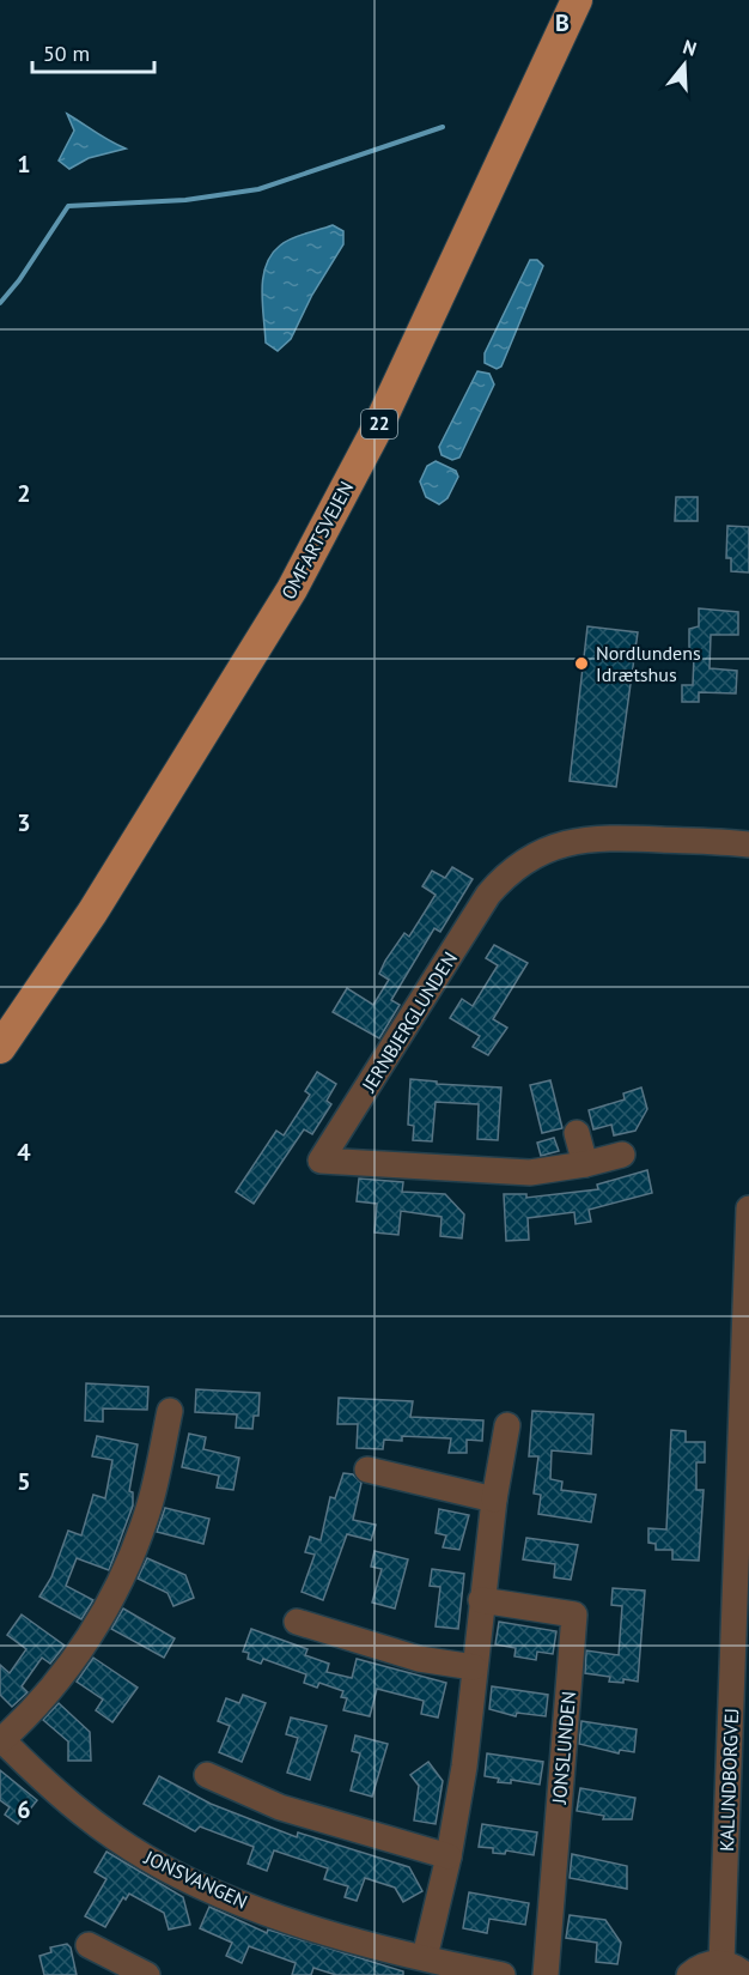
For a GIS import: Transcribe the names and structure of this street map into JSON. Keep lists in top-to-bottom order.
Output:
{
  "streets": {
    "main road": ["22", "OMFARTSVEJEN"],
    "street": [
      "JERNBJERGLUNDEN",
      "JONSLUNDEN",
      "KALUNDBORGVEJ",
      "JONSVANGEN"
    ]
  },
  "places": ["Nordlundens Idrætshus"],
  "scale_bar": "50 m",
  "north": "top",
  "grid": {
    "columns": ["B"],
    "rows": [
      "1",
      "2",
      "3",
      "4",
      "5",
      "6"
    ]
  }
}
